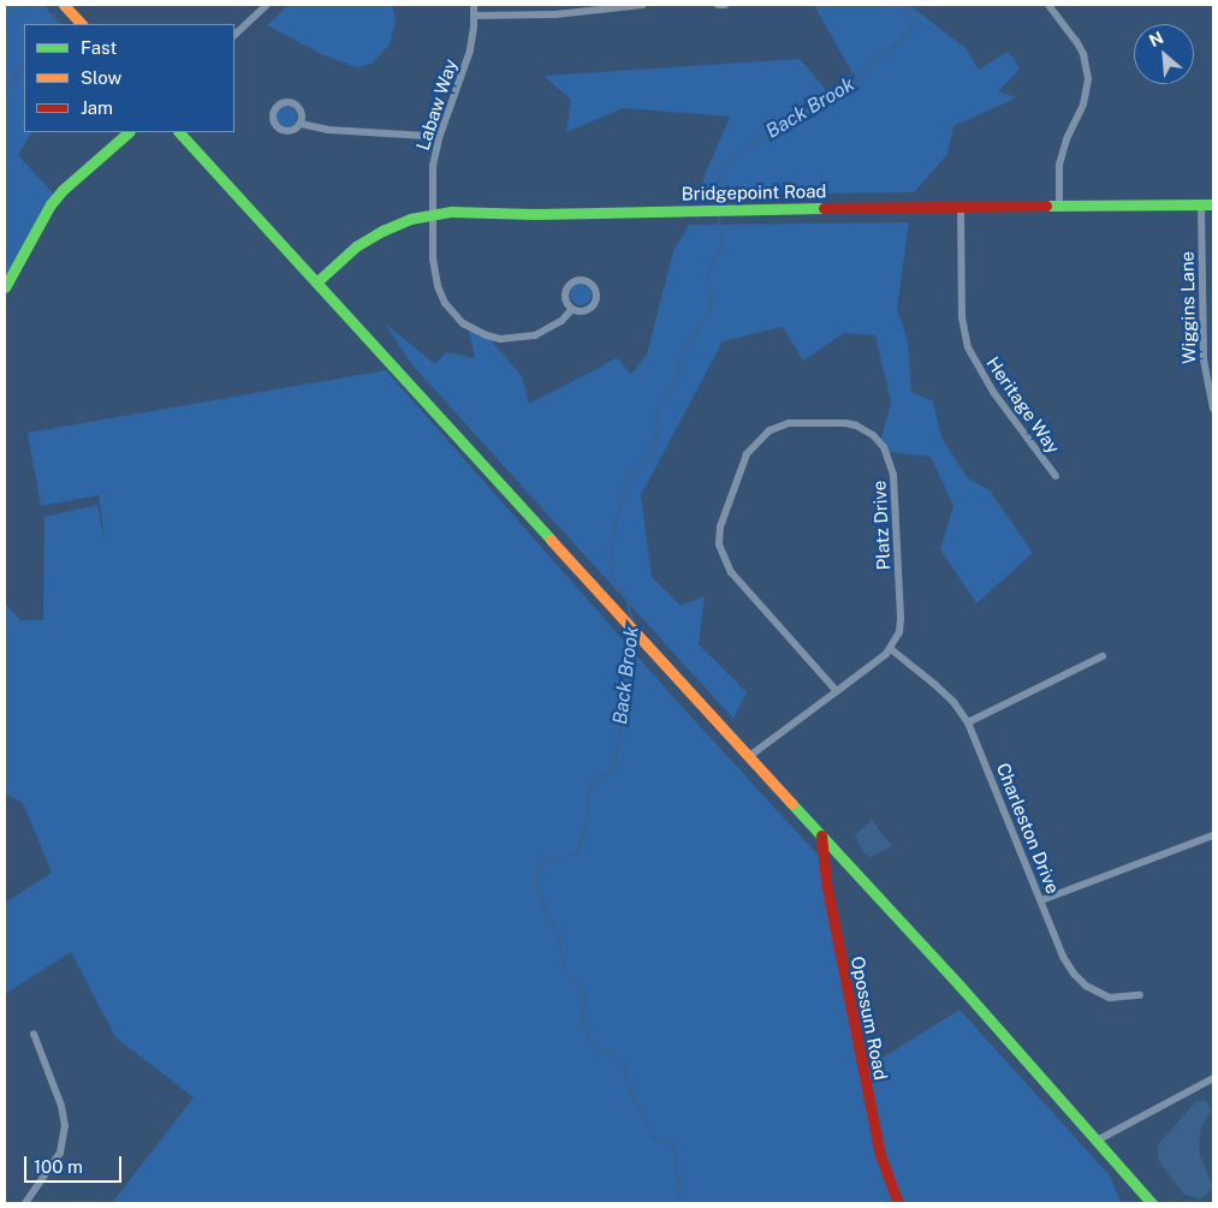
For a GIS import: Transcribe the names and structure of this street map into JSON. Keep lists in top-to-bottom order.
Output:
{
  "streets": {
    "main road": ["Bridgepoint Road", "Opossum Road"],
    "street": [
      "Labaw Way",
      "Wiggins Lane",
      "Heritage Way",
      "Platz Drive",
      "Charleston Drive"
    ]
  },
  "crossings": [
    ["Labaw Way", "Bridgepoint Road"],
    ["Bridgepoint Road", "Wiggins Lane"],
    ["Bridgepoint Road", "Heritage Way"],
    ["Platz Drive", "Charleston Drive"]
  ],
  "water": ["Back Brook"],
  "legend": ["Fast", "Slow", "Jam"],
  "scale_bar": "100 m",
  "north": "top left"
}
